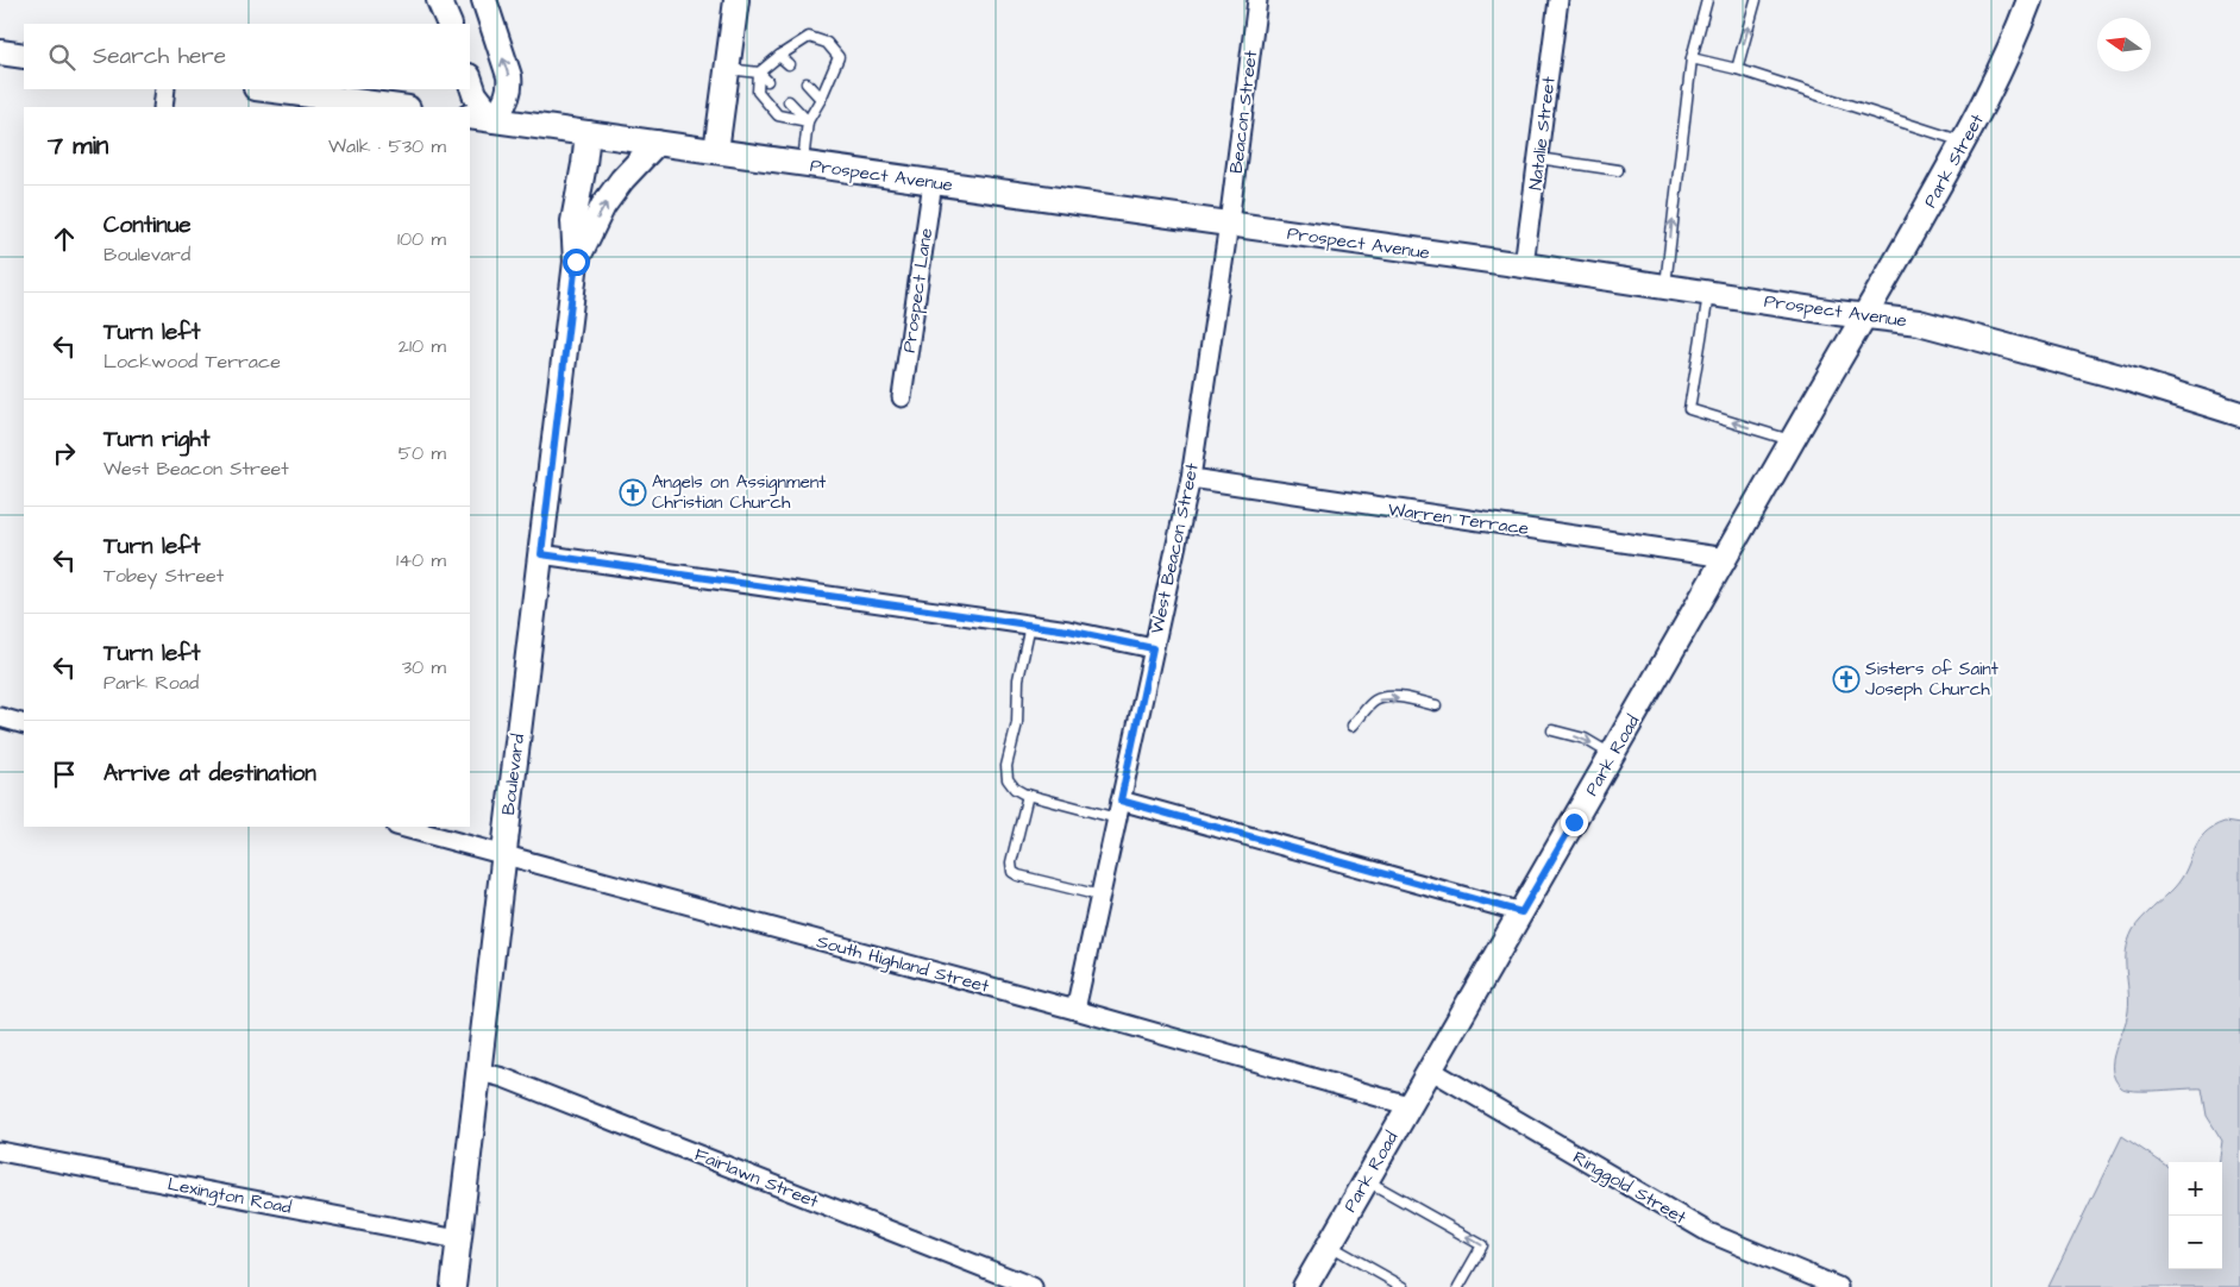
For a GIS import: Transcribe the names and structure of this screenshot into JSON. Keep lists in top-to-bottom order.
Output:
{
  "streets": {
    "main road": [
      "Park Street",
      "Prospect Avenue",
      "Park Road",
      "Boulevard"
    ],
    "street": [
      "Beacon Street",
      "Natalie Street",
      "Prospect Lane",
      "Warren Terrace",
      "West Beacon Street",
      "South Highland Street",
      "Fairlawn Street",
      "Ringgold Street",
      "Lexington Road"
    ]
  },
  "crossings": [
    ["Beacon Street", "Prospect Avenue"],
    ["Beacon Street", "West Beacon Street"],
    ["Natalie Street", "Prospect Avenue"],
    ["Park Street", "Prospect Avenue"],
    ["Park Street", "Park Road"],
    ["Prospect Avenue", "Prospect Lane"],
    ["Prospect Avenue", "West Beacon Street"],
    ["Prospect Avenue", "Park Road"],
    ["Prospect Avenue", "Boulevard"],
    ["Warren Terrace", "West Beacon Street"],
    ["Warren Terrace", "Park Road"],
    ["West Beacon Street", "South Highland Street"],
    ["Park Road", "South Highland Street"],
    ["Park Road", "Ringgold Street"],
    ["Boulevard", "South Highland Street"],
    ["Boulevard", "Fairlawn Street"],
    ["Boulevard", "Lexington Road"]
  ],
  "places": {
    "church": ["Angels on Assignment Christian Church", "Sisters of Saint Joseph Church"]
  },
  "north": "left",
  "page": {
    "search": "Search here",
    "heading": ["7 min", "Walk · 530 m"],
    "list": [
      ["Continue", "Boulevard", "100 m"],
      ["Turn left", "Lockwood Terrace", "210 m"],
      ["Turn right", "West Beacon Street", "50 m"],
      ["Turn left", "Tobey Street", "140 m"],
      ["Turn left", "Park Road", "30 m"],
      "Arrive at destination"
    ],
    "map_buttons": ["+", "−"]
  }
}
